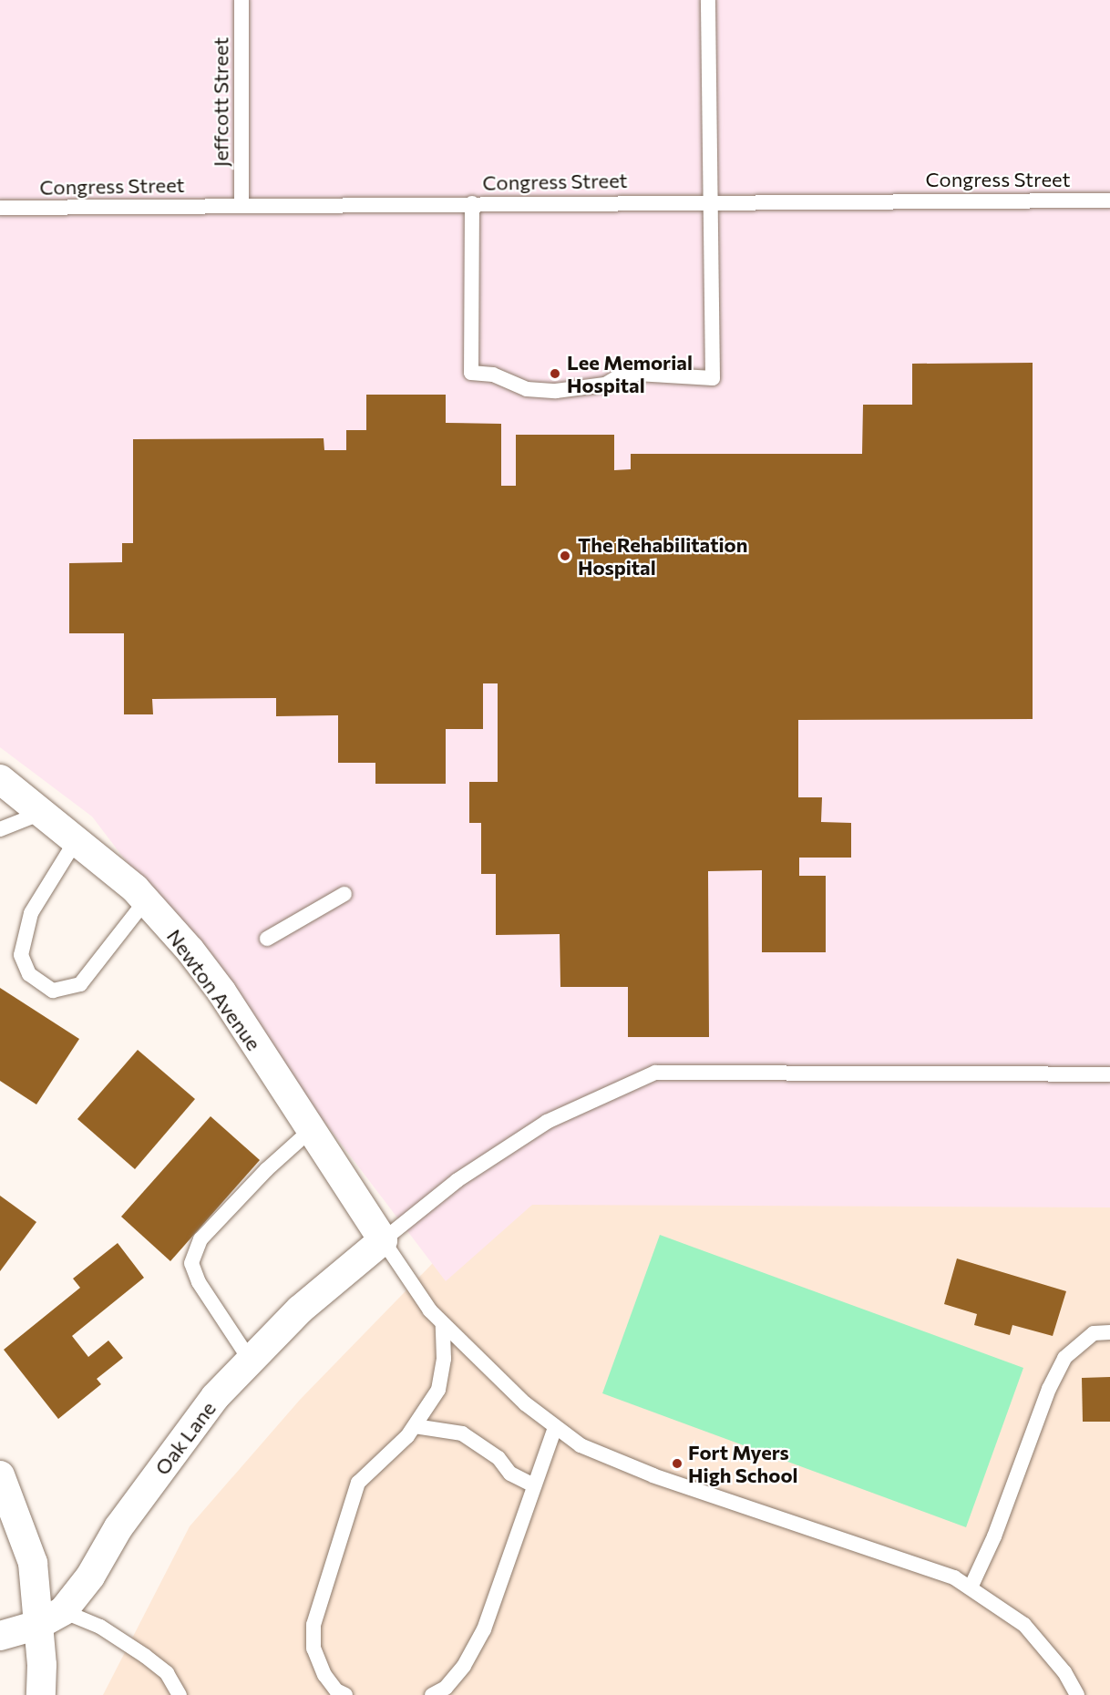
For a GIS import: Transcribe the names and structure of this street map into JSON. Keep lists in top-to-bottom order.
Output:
{
  "streets": {
    "street": ["Newton Avenue", "Oak Lane"],
    "lane": ["Jeffcott Street", "Congress Street"]
  },
  "crossings": [
    ["Jeffcott Street", "Congress Street"],
    ["Newton Avenue", "Oak Lane"]
  ],
  "places": ["Lee Memorial Hospital", "The Rehabilitation Hospital", "Fort Myers High School"]
}
